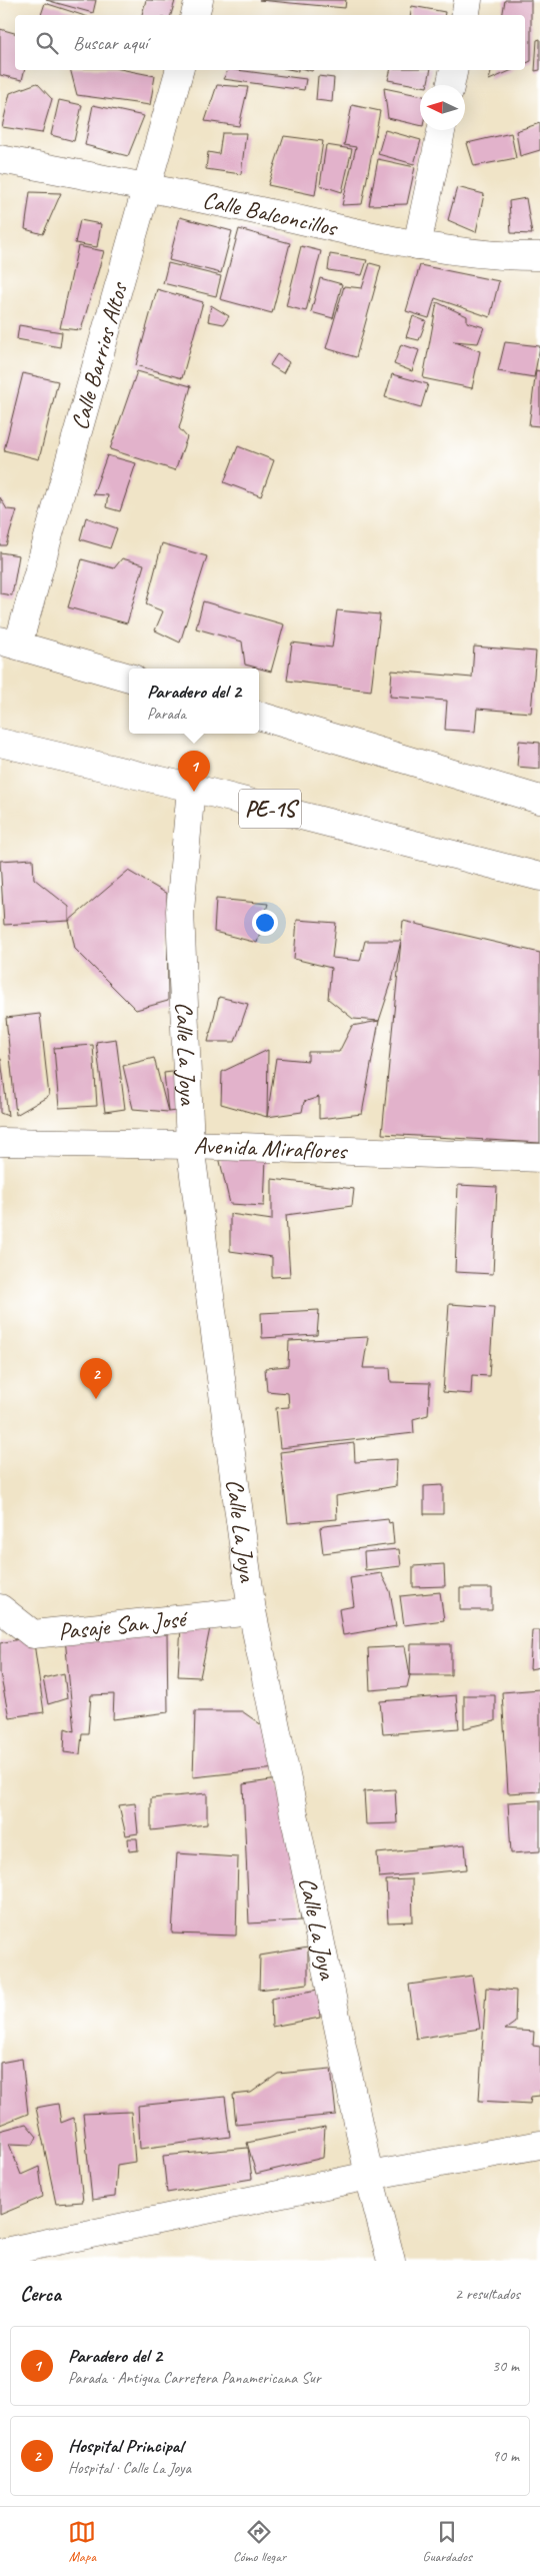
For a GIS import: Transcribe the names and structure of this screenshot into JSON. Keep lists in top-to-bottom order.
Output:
{
  "streets": {
    "main road": [
      "Calle Balconcillos",
      "Calle Barrios Altos",
      "PE-1S",
      "Calle La Joya",
      "Avenida Miraflores",
      "Pasaje San José"
    ]
  },
  "crossings": [
    ["Calle Balconcillos", "Calle Barrios Altos"],
    ["PE-1S", "Calle La Joya"],
    ["Calle La Joya", "Avenida Miraflores"],
    ["Calle La Joya", "Pasaje San José"]
  ],
  "north": "left",
  "page": {
    "search": "Buscar aquí",
    "popup": ["Paradero del 2", "Parada"],
    "pins": ["1", "2"],
    "heading": ["Cerca", "2 resultados"],
    "list": [
      {
        "mark": "1",
        "name": "Paradero del 2",
        "note": "Parada · Antigua Carretera Panamericana Sur",
        "value": "30 m"
      },
      {
        "mark": "2",
        "name": "Hospital Principal",
        "note": "Hospital · Calle La Joya",
        "value": "90 m"
      }
    ],
    "nav": ["Mapa", "Cómo llegar", "Guardados"]
  }
}
